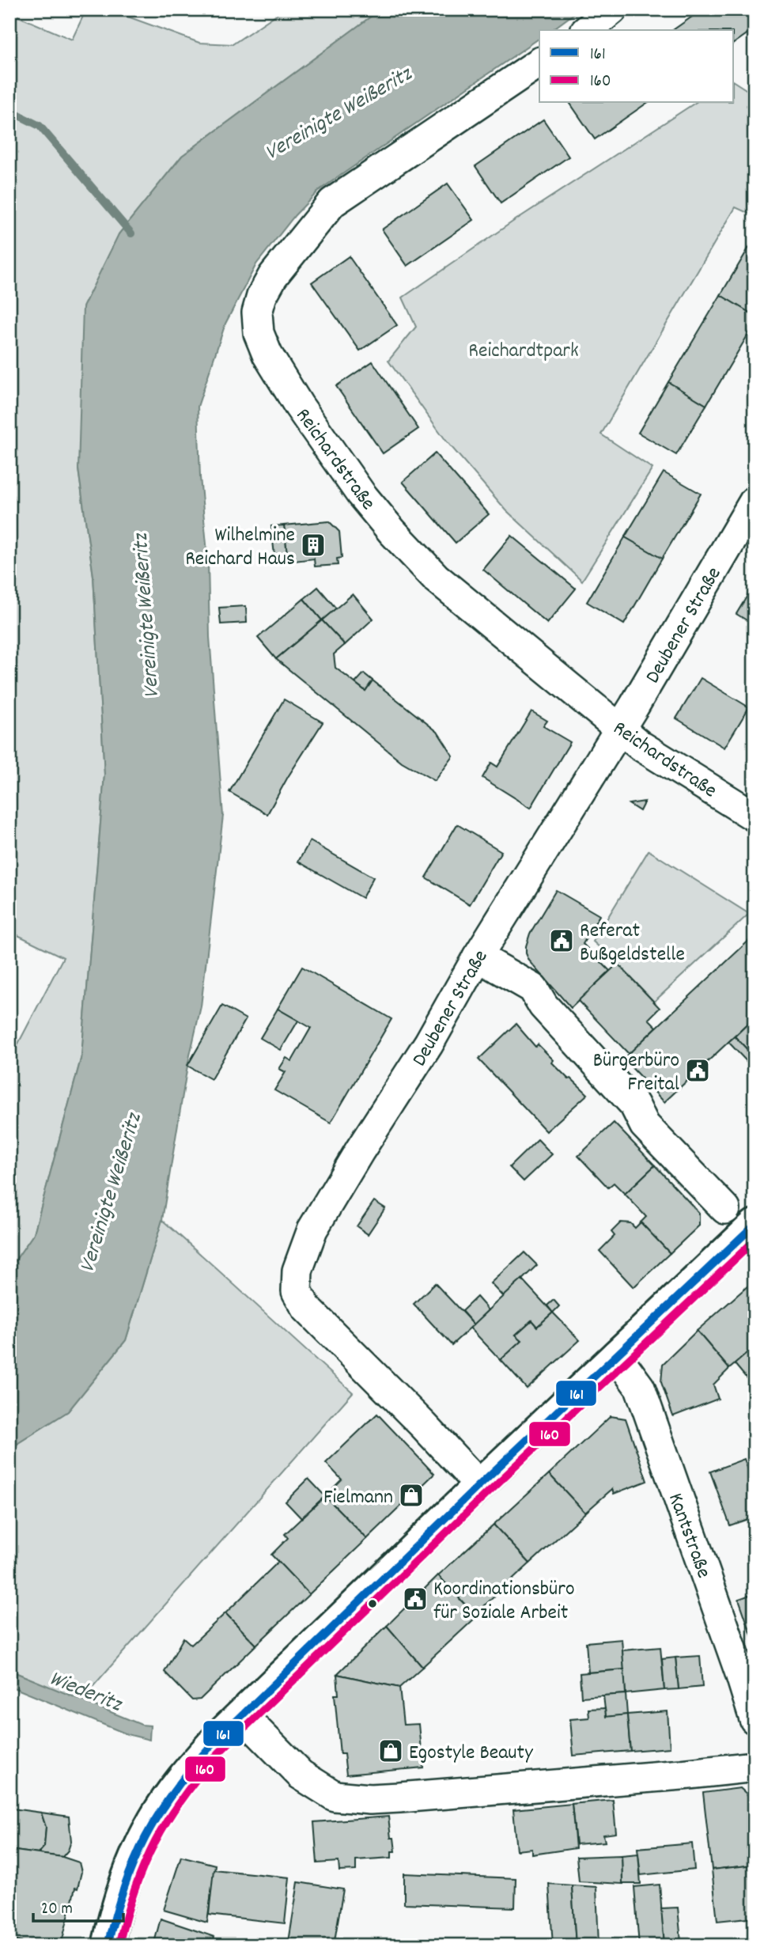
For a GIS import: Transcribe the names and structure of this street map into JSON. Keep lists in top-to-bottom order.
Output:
{
  "streets": {
    "street": ["Reichardstraße", "Deubener Straße", "Kantstraße"]
  },
  "crossings": [
    ["Reichardstraße", "Deubener Straße"]
  ],
  "water": ["Vereinigte Weißeritz", "Wiederitz"],
  "parks": ["Reichardtpark"],
  "places": {
    "building": ["Wilhelmine Reichard Haus"],
    "public building": ["Referat Bußgeldstelle", "Bürgerbüro Freital", "Koordinationsbüro für Soziale Arbeit"],
    "shop": ["Fielmann", "Egostyle Beauty"]
  },
  "lines": ["transit line 161", "transit line 160"],
  "legend": ["161", "160"],
  "scale_bar": "20 m"
}
